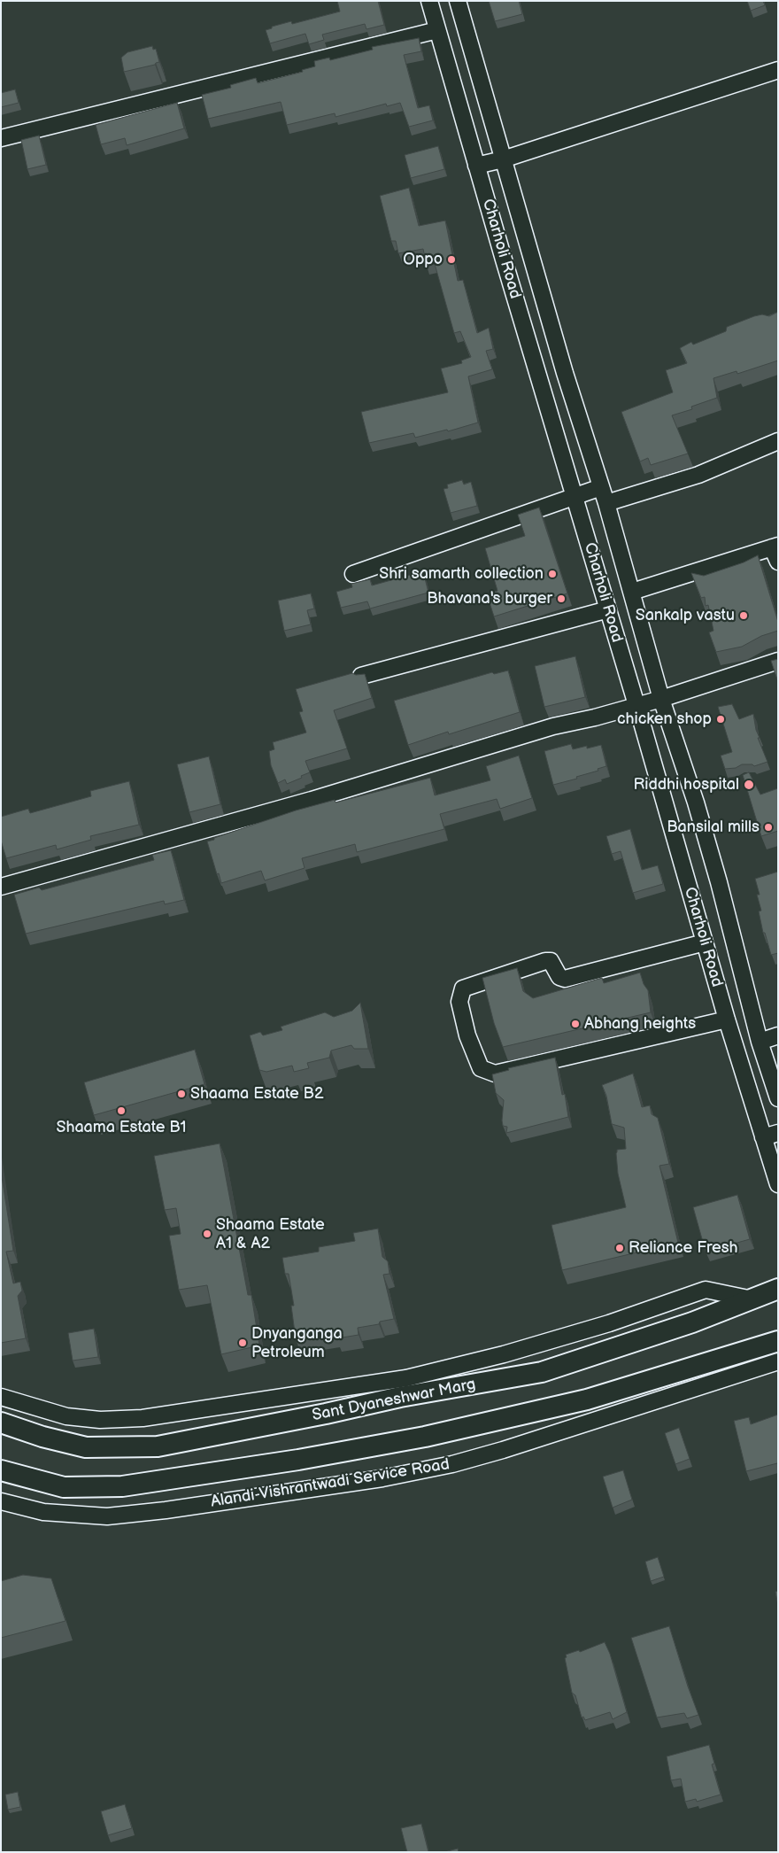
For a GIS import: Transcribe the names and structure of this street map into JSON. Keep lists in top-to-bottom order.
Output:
{
  "streets": {
    "main road": ["Sant Dyaneshwar Marg"],
    "street": ["Charholi Road", "Alandi-Vishrantwadi Service Road"]
  },
  "places": [
    "Oppo",
    "Shri samarth collection",
    "Bhavana's burger",
    "Sankalp vastu",
    "chicken shop",
    "Riddhi hospital",
    "Bansilal mills",
    "Abhang heights",
    "Shaama Estate B2",
    "Shaama Estate B1",
    "Shaama Estate A1 & A2",
    "Reliance Fresh",
    "Dnyanganga Petroleum"
  ]
}
